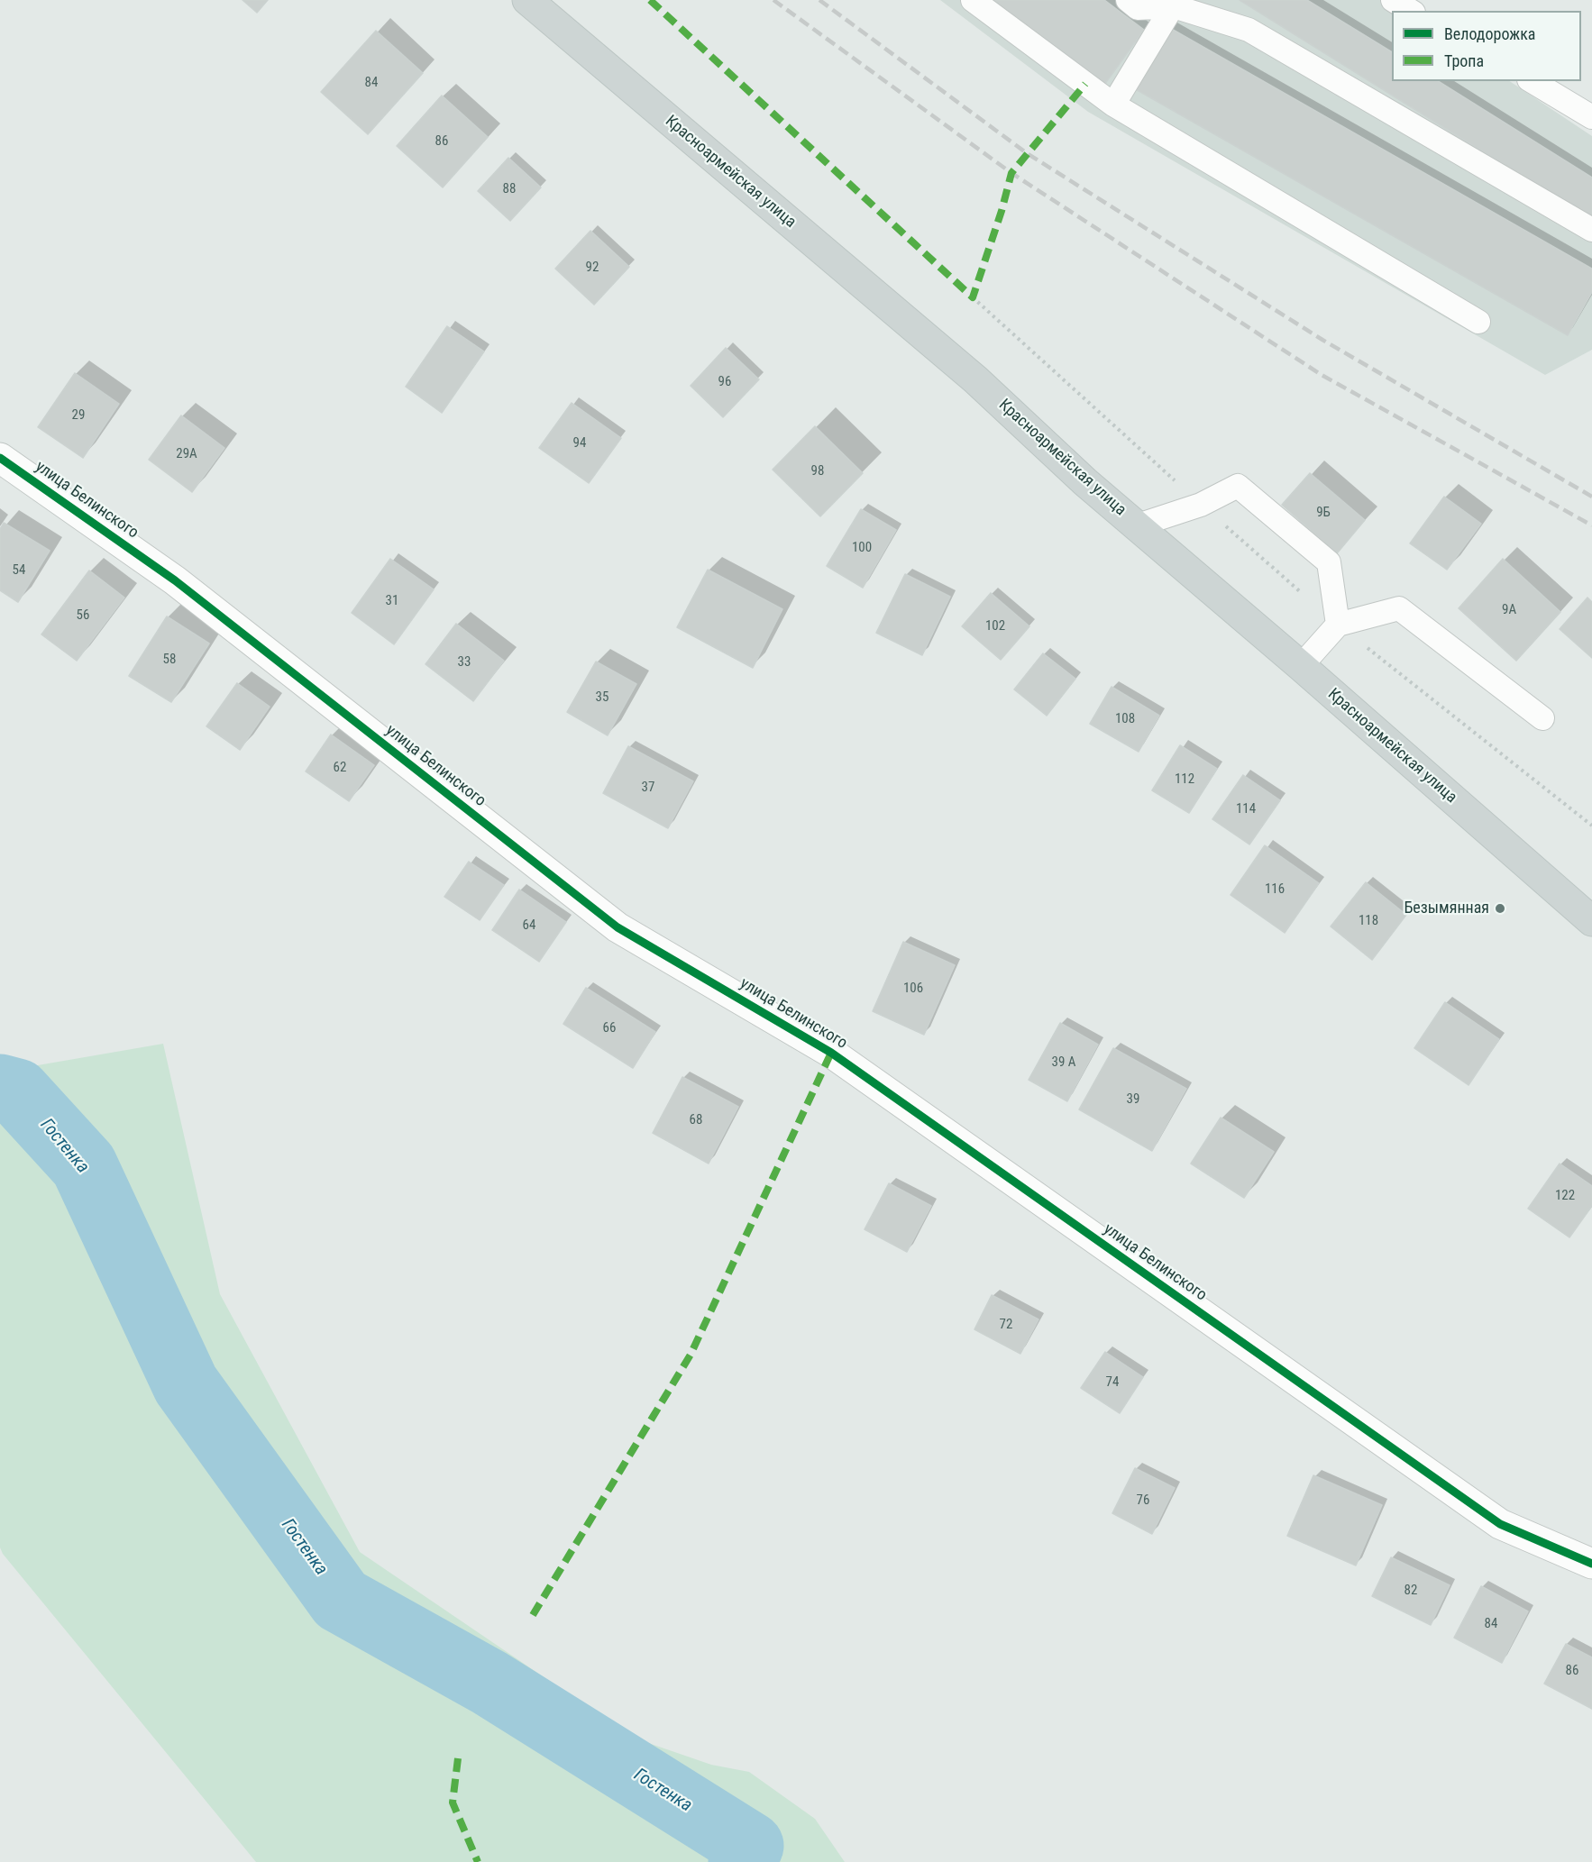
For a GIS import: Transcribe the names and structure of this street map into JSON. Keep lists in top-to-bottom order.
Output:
{
  "streets": {
    "main road": ["Красноармейская улица"],
    "street": ["улица Белинского"]
  },
  "water": ["Гостенка"],
  "places": ["Безымянная"],
  "house_numbers": [
    "84",
    "86",
    "88",
    "92",
    "96",
    "29",
    "94",
    "29А",
    "98",
    "9Б",
    "100",
    "54",
    "31",
    "9А",
    "56",
    "102",
    "58",
    "33",
    "35",
    "108",
    "62",
    "112",
    "37",
    "114",
    "116",
    "118",
    "64",
    "106",
    "66",
    "39 А",
    "39",
    "68",
    "122",
    "72",
    "74",
    "76",
    "82",
    "84",
    "86"
  ],
  "legend": ["Велодорожка", "Тропа"]
}
